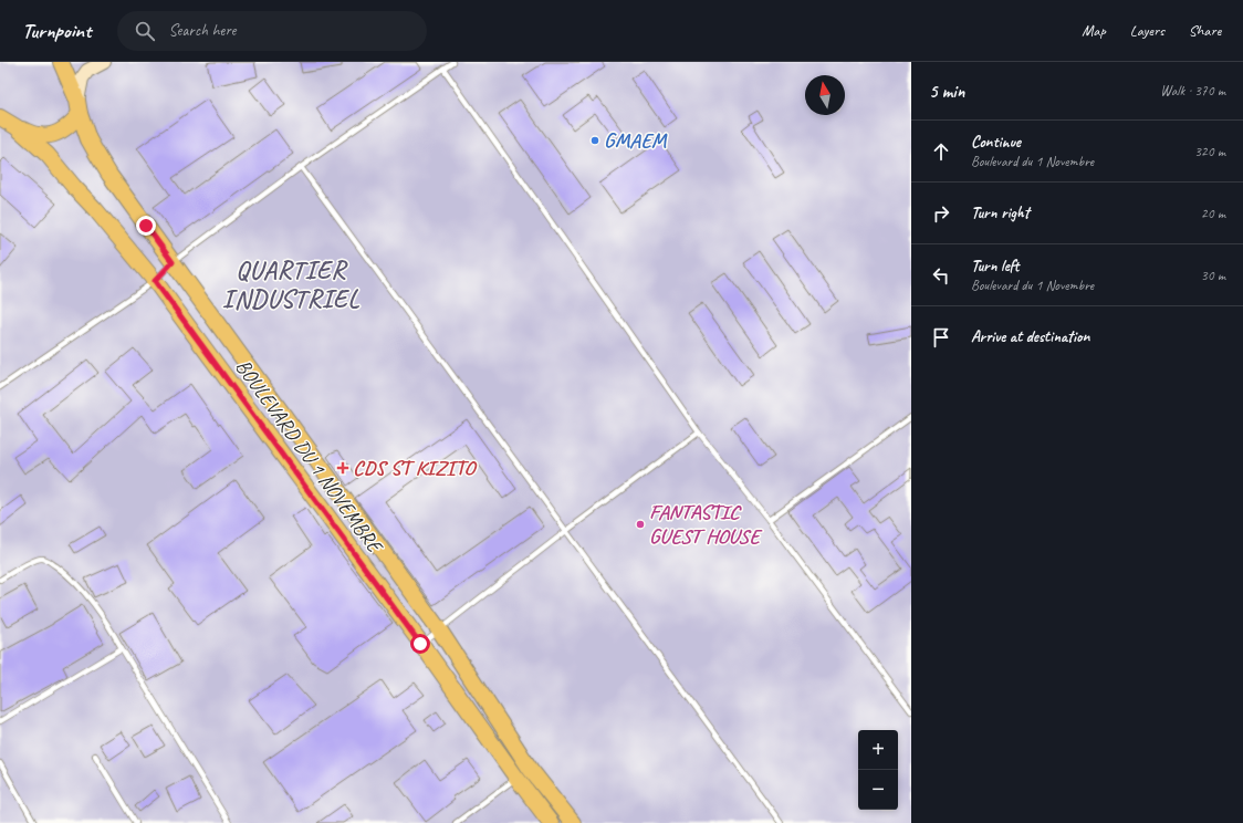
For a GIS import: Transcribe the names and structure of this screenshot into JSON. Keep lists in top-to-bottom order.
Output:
{
  "streets": {
    "main road": ["BOULEVARD DU 1 NOVEMBRE"]
  },
  "districts": ["QUARTIER INDUSTRIEL"],
  "places": {
    "other": ["GMAEM", "FANTASTIC GUEST HOUSE"],
    "health": ["CDS ST KIZITO"]
  },
  "north": "top",
  "page": {
    "header": "Turnpoint",
    "search": "Search here",
    "nav": ["Map", "Layers", "Share"],
    "heading": ["5 min", "Walk · 370 m"],
    "list": [
      ["Continue", "Boulevard du 1 Novembre", "320 m"],
      ["Turn right", "20 m"],
      ["Turn left", "Boulevard du 1 Novembre", "30 m"],
      "Arrive at destination"
    ],
    "map_buttons": ["+", "−"]
  }
}
